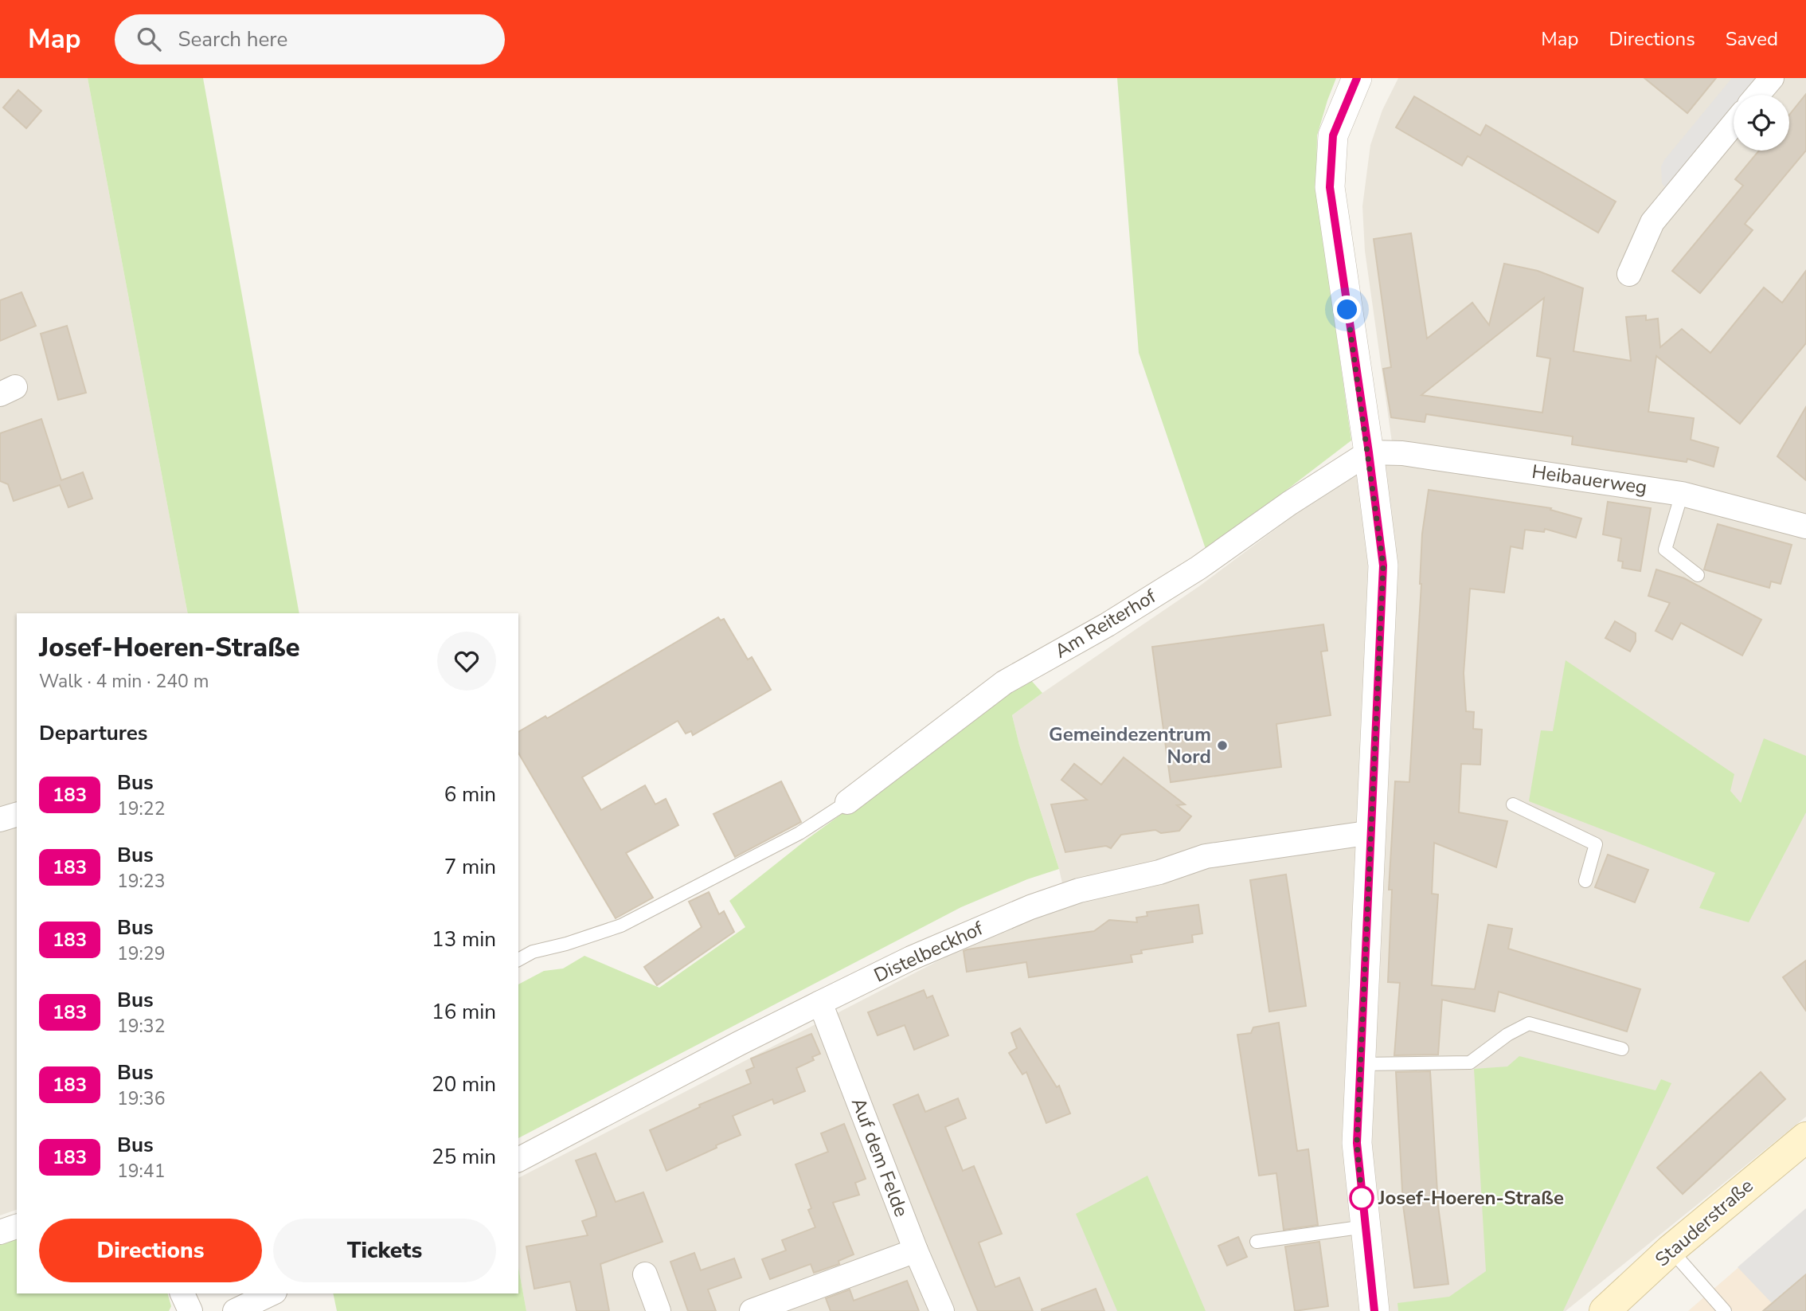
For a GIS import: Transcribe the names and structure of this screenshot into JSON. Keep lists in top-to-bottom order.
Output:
{
  "streets": {
    "main road": ["Stauderstraße"],
    "street": [
      "Heibauerweg",
      "Am Reiterhof",
      "Distelbeckhof",
      "Auf dem Felde"
    ]
  },
  "crossings": [
    ["Heibauerweg", "Am Reiterhof"],
    ["Distelbeckhof", "Auf dem Felde"]
  ],
  "places": ["Gemeindezentrum Nord", "Josef-Hoeren-Straße"],
  "lines": ["bus line 183"],
  "page": {
    "header": "Map",
    "search": "Search here",
    "nav": ["Map", "Directions", "Saved"],
    "heading": [
      ["Josef-Hoeren-Straße", "Walk · 4 min · 240 m"],
      "Departures"
    ],
    "list": [
      {
        "mark": "183",
        "name": "Bus",
        "note": "19:22",
        "value": "6 min"
      },
      {
        "mark": "183",
        "name": "Bus",
        "note": "19:23",
        "value": "7 min"
      },
      {
        "mark": "183",
        "name": "Bus",
        "note": "19:29",
        "value": "13 min"
      },
      {
        "mark": "183",
        "name": "Bus",
        "note": "19:32",
        "value": "16 min"
      },
      {
        "mark": "183",
        "name": "Bus",
        "note": "19:36",
        "value": "20 min"
      },
      {
        "mark": "183",
        "name": "Bus",
        "note": "19:41",
        "value": "25 min"
      }
    ],
    "buttons": ["Directions", "Tickets"]
  }
}
